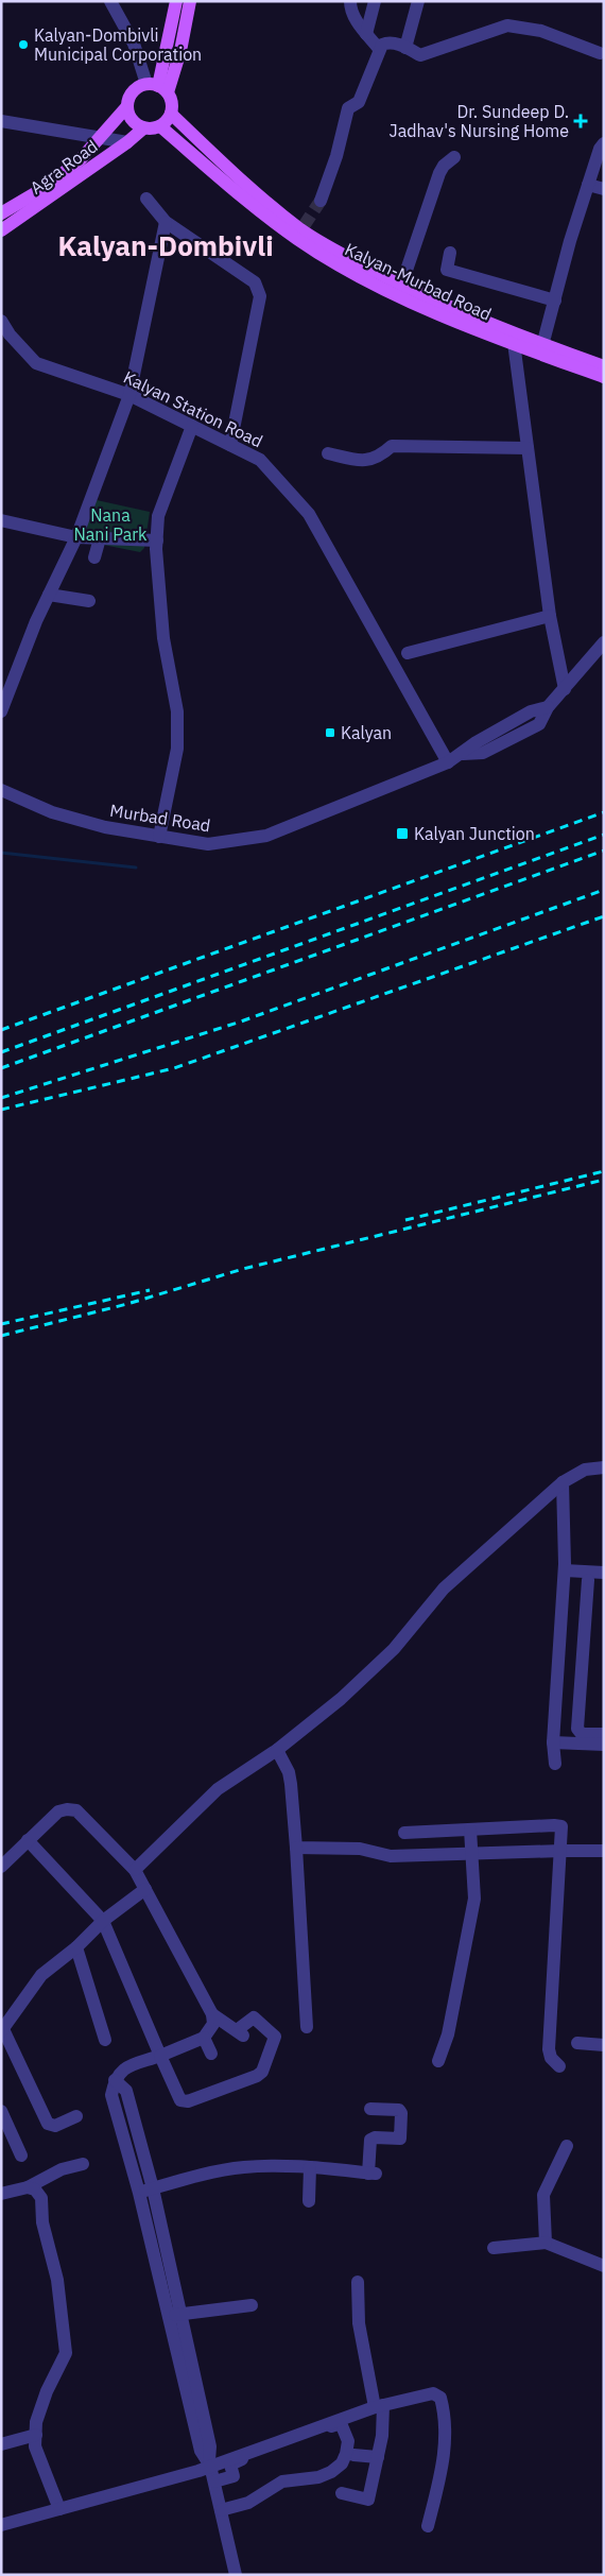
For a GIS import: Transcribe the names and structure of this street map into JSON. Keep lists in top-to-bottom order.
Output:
{
  "streets": {
    "main road": ["Agra Road", "Kalyan-Murbad Road"],
    "street": ["Kalyan Station Road", "Murbad Road"]
  },
  "crossings": [
    ["Agra Road", "Kalyan-Murbad Road"],
    ["Kalyan Station Road", "Murbad Road"]
  ],
  "districts": ["Kalyan-Dombivli"],
  "parks": ["Nana Nani Park"],
  "places": {
    "other": ["Kalyan-Dombivli Municipal Corporation"],
    "health": ["Dr. Sundeep D. Jadhav's Nursing Home"],
    "transit": ["Kalyan", "Kalyan Junction"]
  }
}
